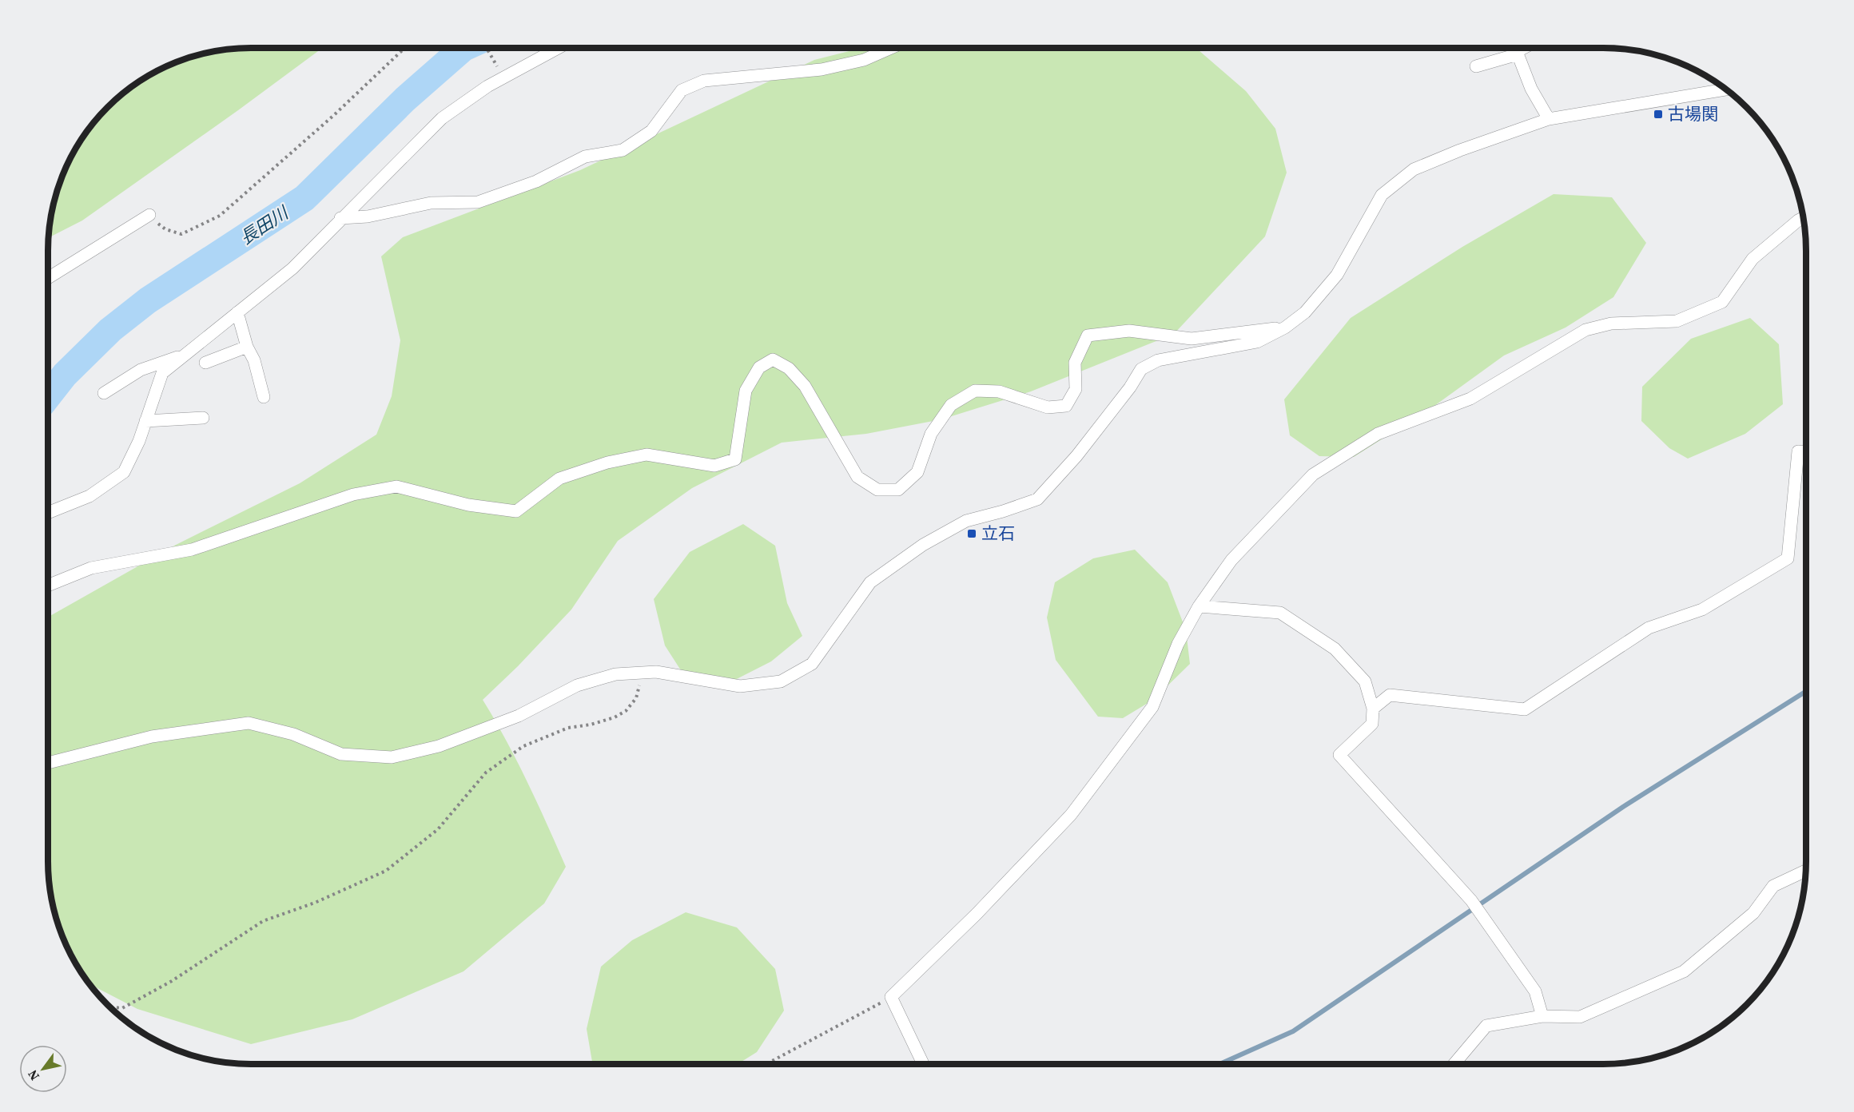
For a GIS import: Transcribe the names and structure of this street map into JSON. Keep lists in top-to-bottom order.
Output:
{
  "water": ["長田川"],
  "places": {
    "transit": ["古場関", "立石"]
  },
  "north": "bottom left"
}
